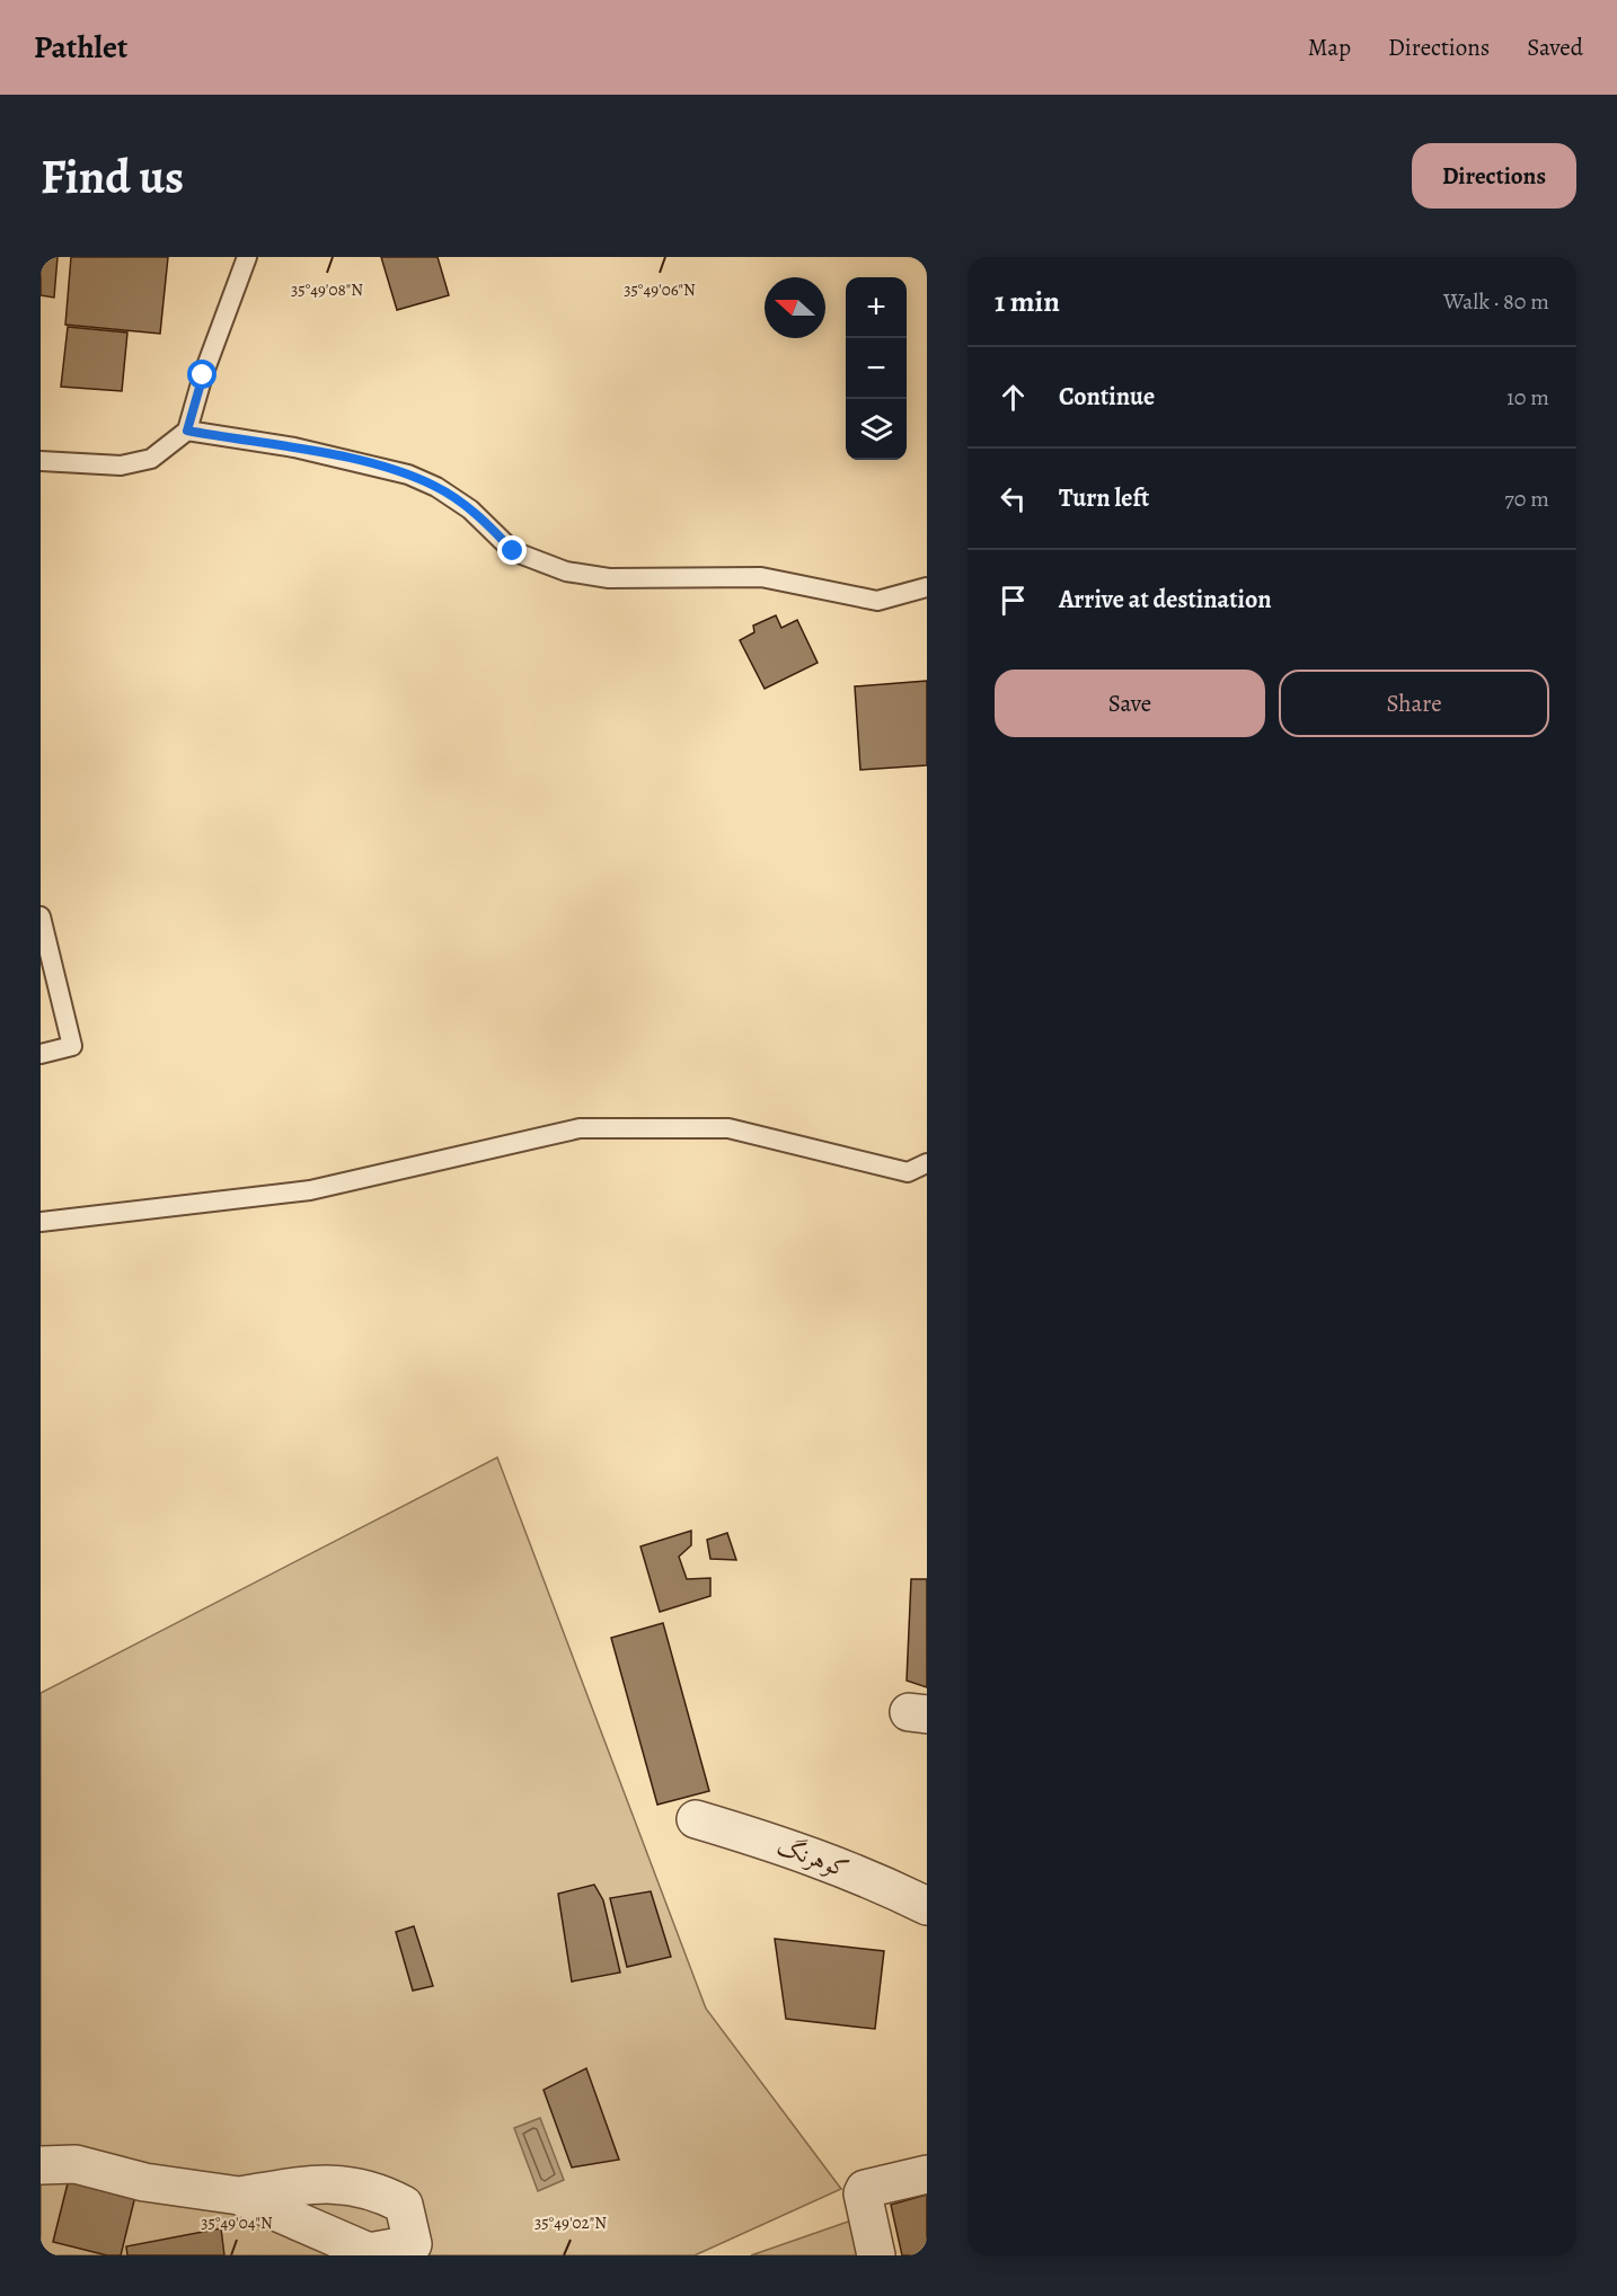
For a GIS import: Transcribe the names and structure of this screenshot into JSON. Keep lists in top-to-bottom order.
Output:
{
  "streets": {
    "street": ["کوهرنگ"]
  },
  "north": "left",
  "page": {
    "header": "Pathlet",
    "nav": ["Map", "Directions", "Saved"],
    "buttons": [
      "Directions",
      ["Save", "Share"]
    ],
    "title": "Find us",
    "heading": ["1 min", "Walk · 80 m"],
    "map_buttons": ["+", "−"],
    "list": [
      ["Continue", "10 m"],
      ["Turn left", "70 m"],
      "Arrive at destination"
    ]
  },
  "coordinates": [
    "35°49'06\"N",
    "35°49'08\"N",
    "35°49'04\"N",
    "35°49'02\"N"
  ]
}
